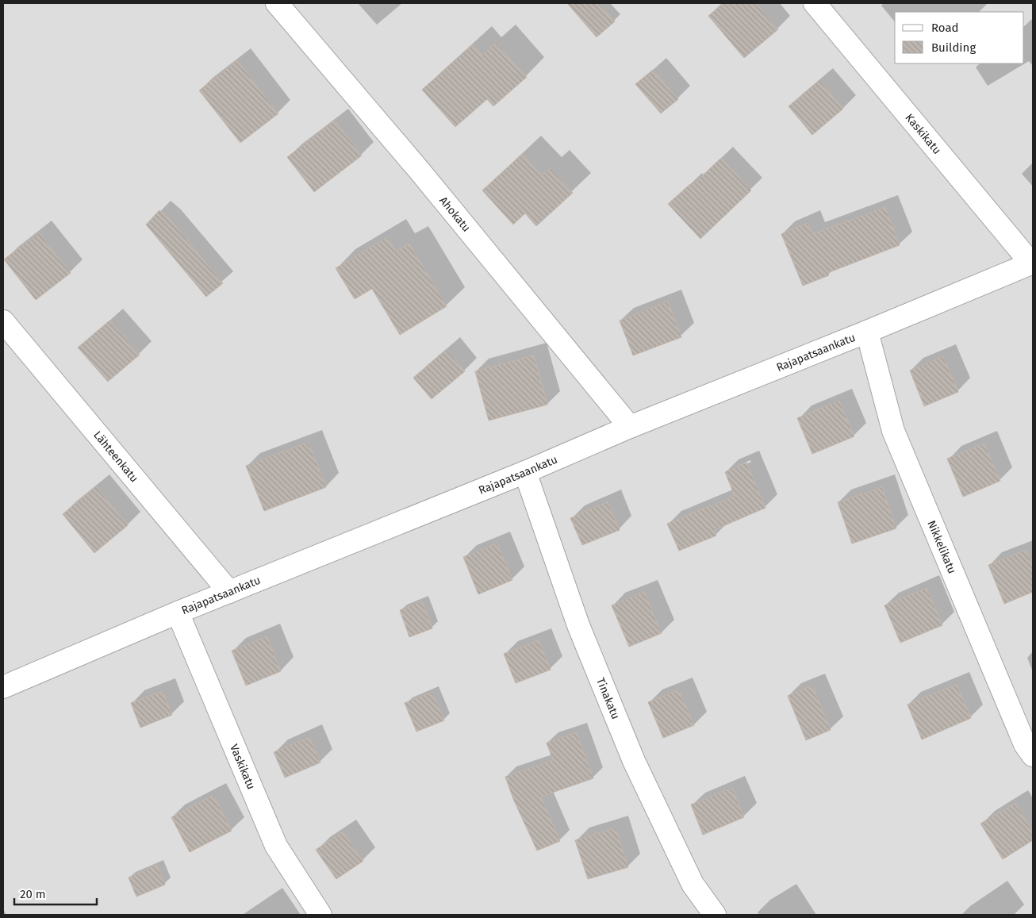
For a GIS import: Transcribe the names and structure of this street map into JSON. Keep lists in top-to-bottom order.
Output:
{
  "streets": {
    "street": [
      "Kaskikatu",
      "Ahokatu",
      "Rajapatsaankatu",
      "Lähteenkatu",
      "Nikkelikatu",
      "Tinakatu",
      "Vaskikatu"
    ]
  },
  "crossings": [
    ["Kaskikatu", "Rajapatsaankatu"],
    ["Ahokatu", "Rajapatsaankatu"],
    ["Rajapatsaankatu", "Lähteenkatu"],
    ["Rajapatsaankatu", "Nikkelikatu"],
    ["Rajapatsaankatu", "Tinakatu"],
    ["Rajapatsaankatu", "Vaskikatu"]
  ],
  "legend": ["Road", "Building"],
  "scale_bar": "20 m"
}
